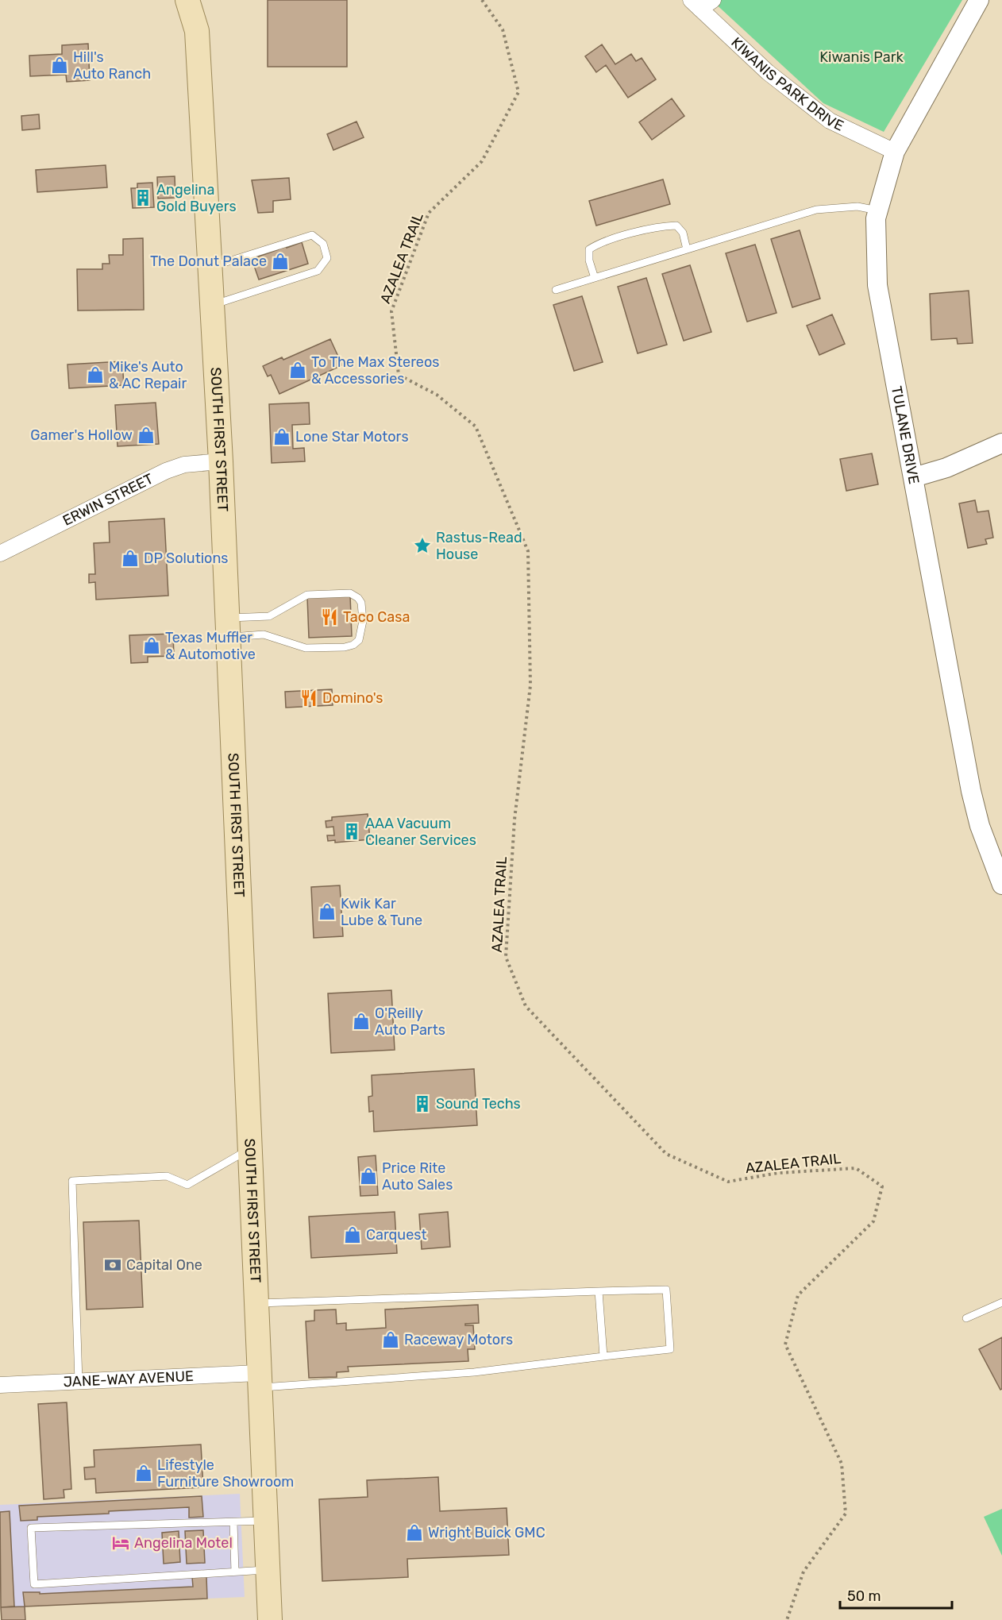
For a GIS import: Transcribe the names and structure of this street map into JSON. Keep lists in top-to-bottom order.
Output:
{
  "streets": {
    "main road": ["SOUTH FIRST STREET"],
    "street": [
      "KIWANIS PARK DRIVE",
      "TULANE DRIVE",
      "ERWIN STREET",
      "JANE-WAY AVENUE"
    ],
    "path": ["AZALEA TRAIL"]
  },
  "crossings": [
    ["KIWANIS PARK DRIVE", "TULANE DRIVE"],
    ["SOUTH FIRST STREET", "ERWIN STREET"],
    ["SOUTH FIRST STREET", "JANE-WAY AVENUE"]
  ],
  "parks": ["Kiwanis Park"],
  "places": {
    "shop": [
      "Hill's Auto Ranch",
      "The Donut Palace",
      "To The Max Stereos & Accessories",
      "Mike's Auto & AC Repair",
      "Gamer's Hollow",
      "Lone Star Motors",
      "DP Solutions",
      "Texas Muffler & Automotive",
      "Kwik Kar Lube & Tune",
      "O'Reilly Auto Parts",
      "Price Rite Auto Sales",
      "Carquest",
      "Raceway Motors",
      "Lifestyle Furniture Showroom",
      "Wright Buick GMC"
    ],
    "building": ["Angelina Gold Buyers", "AAA Vacuum Cleaner Services", "Sound Techs"],
    "place": ["Rastus-Read House"],
    "restaurant": ["Taco Casa", "Domino's"],
    "bank": ["Capital One"],
    "hotel": ["Angelina Motel"]
  },
  "scale_bar": "50 m"
}
